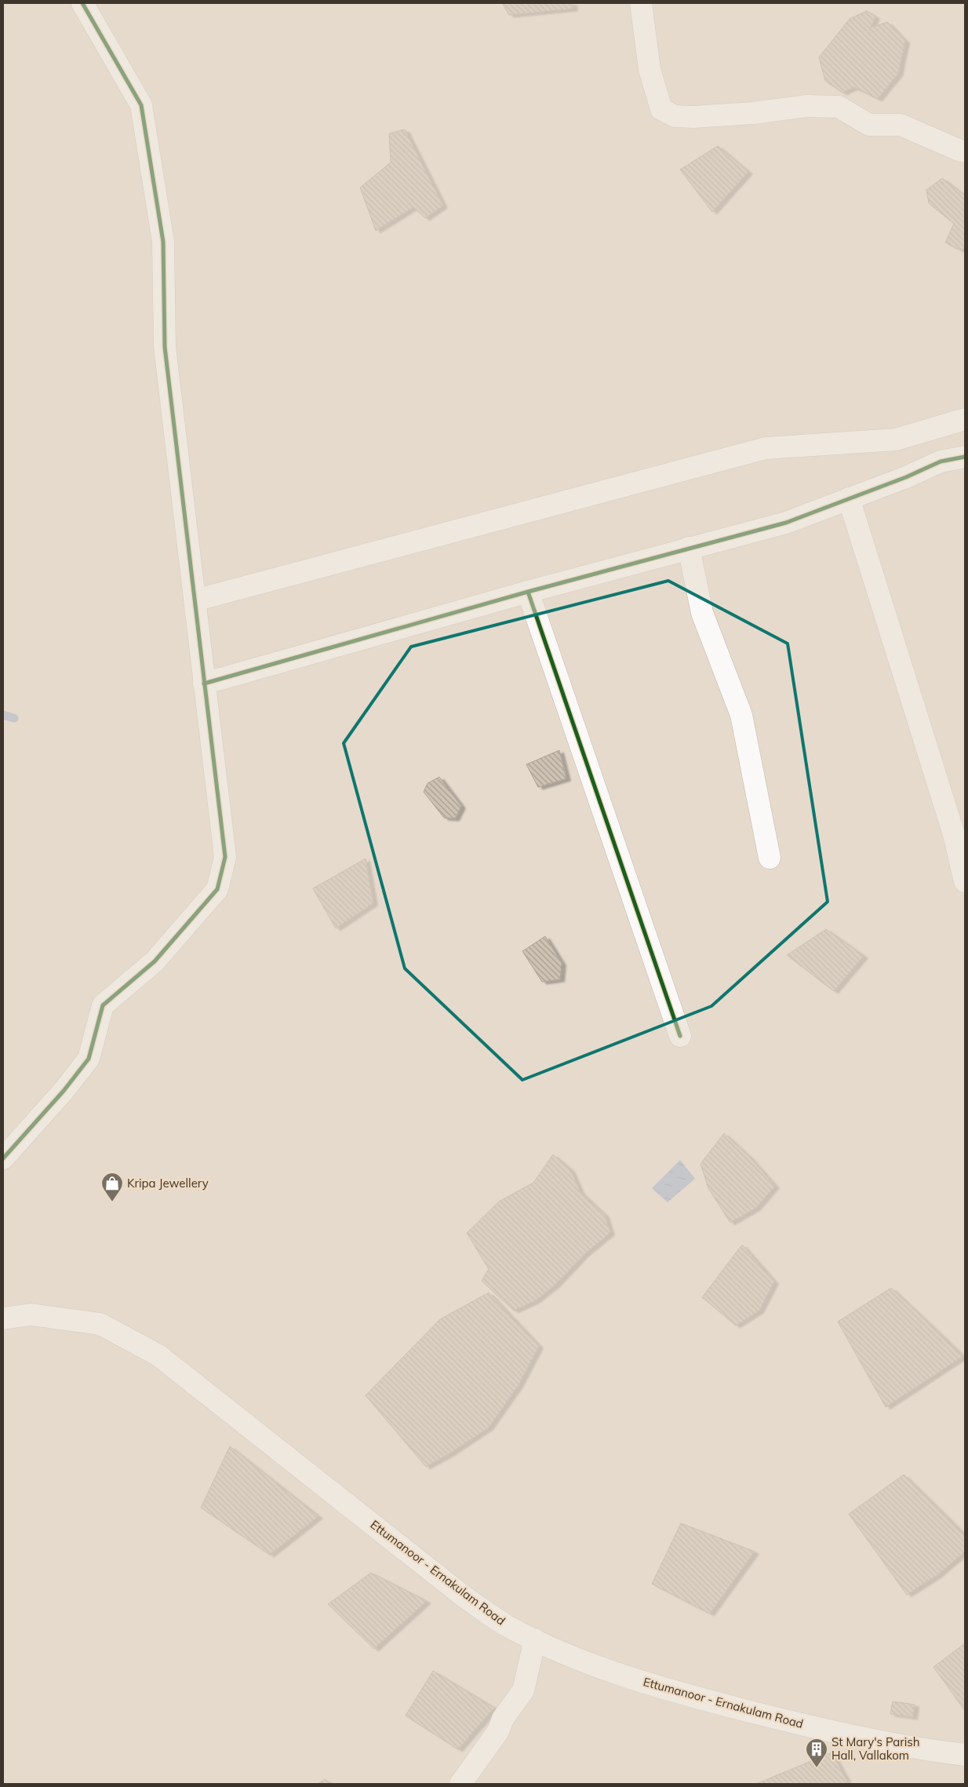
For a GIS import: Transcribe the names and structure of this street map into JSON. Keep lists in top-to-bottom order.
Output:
{
  "streets": {
    "street": ["Ettumanoor - Ernakulam Road"]
  },
  "places": {
    "shop": ["Kripa Jewellery"],
    "building": ["St Mary's Parish Hall, Vallakom"]
  }
}
